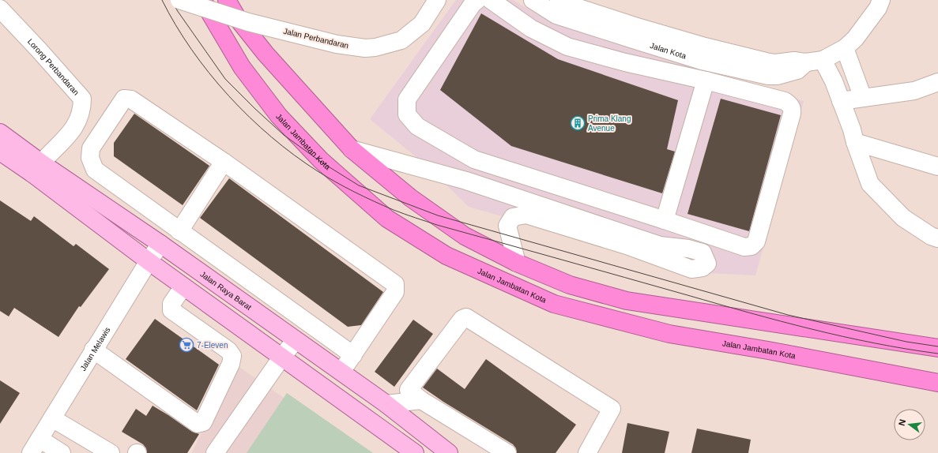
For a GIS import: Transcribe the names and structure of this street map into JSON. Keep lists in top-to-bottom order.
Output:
{
  "streets": {
    "highway": ["Jalan Jambatan Kota"],
    "main road": ["Jalan Raya Barat"],
    "street": [
      "Jalan Perbandaran",
      "Jalan Kota",
      "Lorong Perbandaran",
      "Jalan Melawis"
    ]
  },
  "crossings": [
    ["Lorong Perbandaran", "Jalan Raya Barat"],
    ["Jalan Raya Barat", "Jalan Melawis"]
  ],
  "places": {
    "building": ["Prima Klang Avenue"],
    "supermarket": ["7-Eleven"]
  },
  "north": "left"
}
